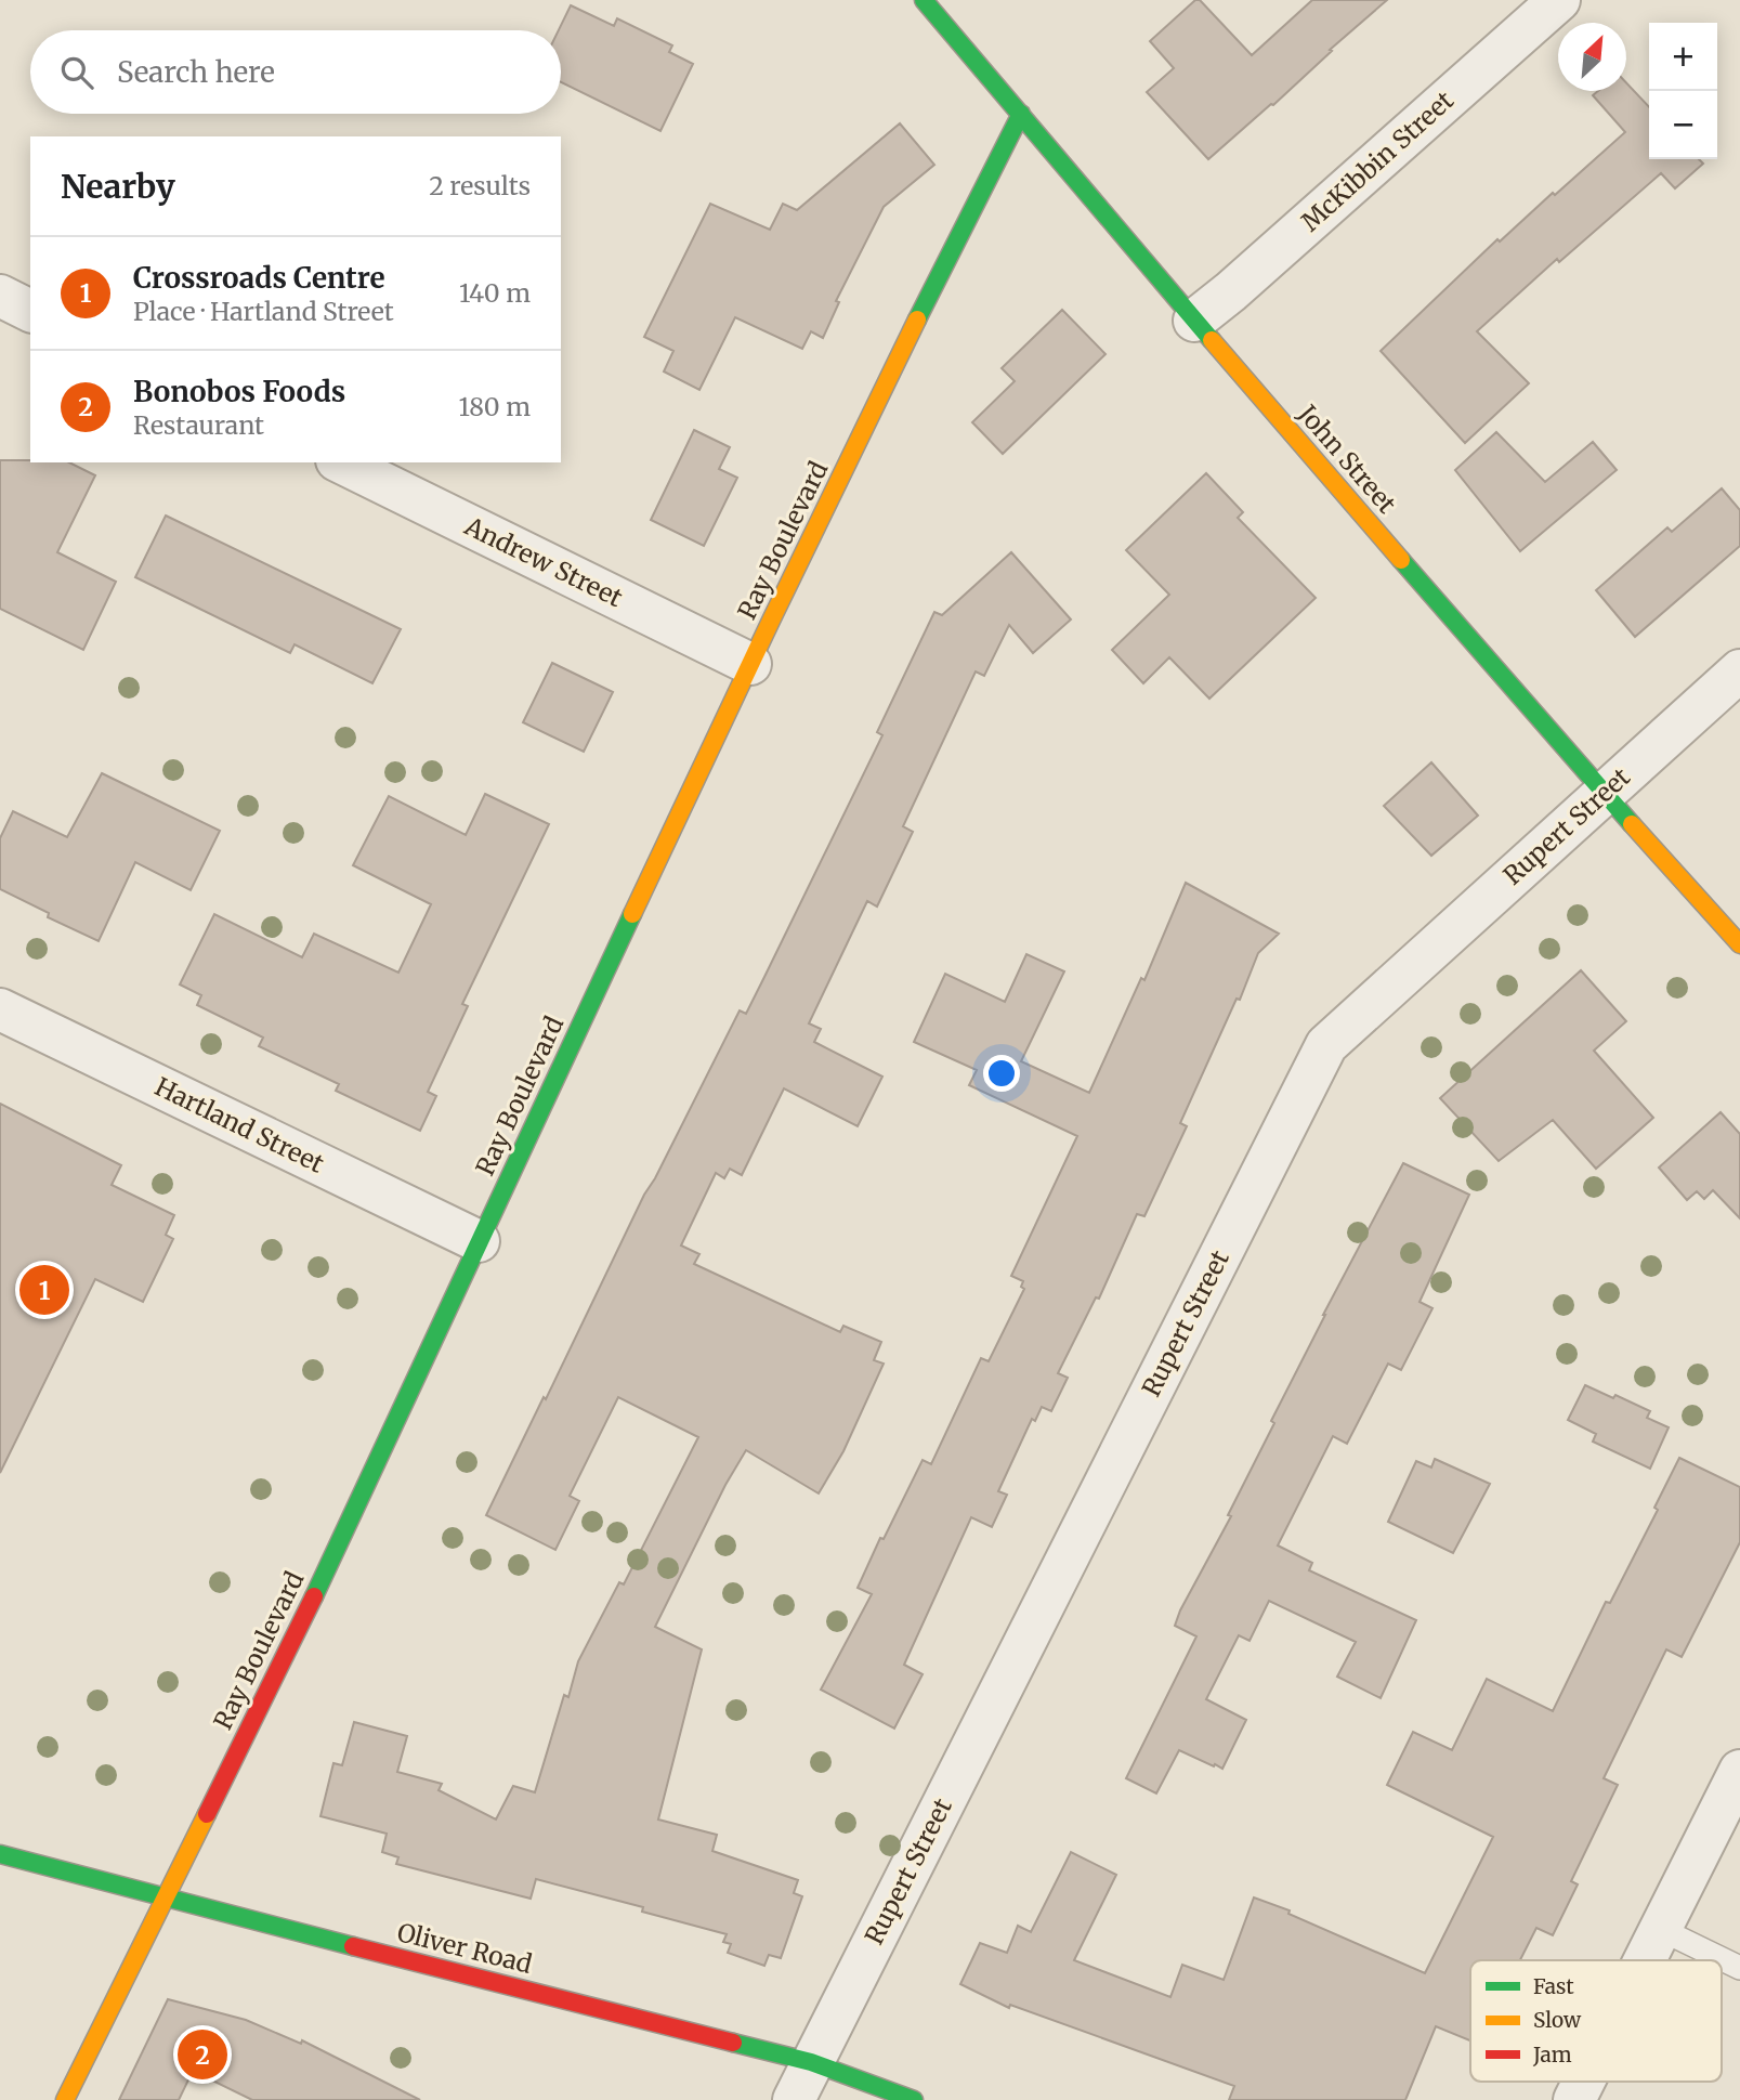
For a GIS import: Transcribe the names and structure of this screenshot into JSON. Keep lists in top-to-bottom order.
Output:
{
  "streets": {
    "street": [
      "McKibbin Street",
      "John Street",
      "Ray Boulevard",
      "Andrew Street",
      "Rupert Street",
      "Hartland Street",
      "Oliver Road"
    ]
  },
  "crossings": [
    ["McKibbin Street", "John Street"],
    ["John Street", "Ray Boulevard"],
    ["John Street", "Rupert Street"],
    ["Ray Boulevard", "Andrew Street"],
    ["Ray Boulevard", "Hartland Street"],
    ["Ray Boulevard", "Oliver Road"],
    ["Rupert Street", "Oliver Road"]
  ],
  "legend": ["Fast", "Slow", "Jam"],
  "north": "top right",
  "page": {
    "map_buttons": ["+", "−"],
    "search": "Search here",
    "heading": ["Nearby", "2 results"],
    "list": [
      {
        "mark": "1",
        "name": "Crossroads Centre",
        "note": "Place · Hartland Street",
        "value": "140 m"
      },
      {
        "mark": "2",
        "name": "Bonobos Foods",
        "note": "Restaurant",
        "value": "180 m"
      }
    ],
    "pins": ["1", "2"]
  }
}
